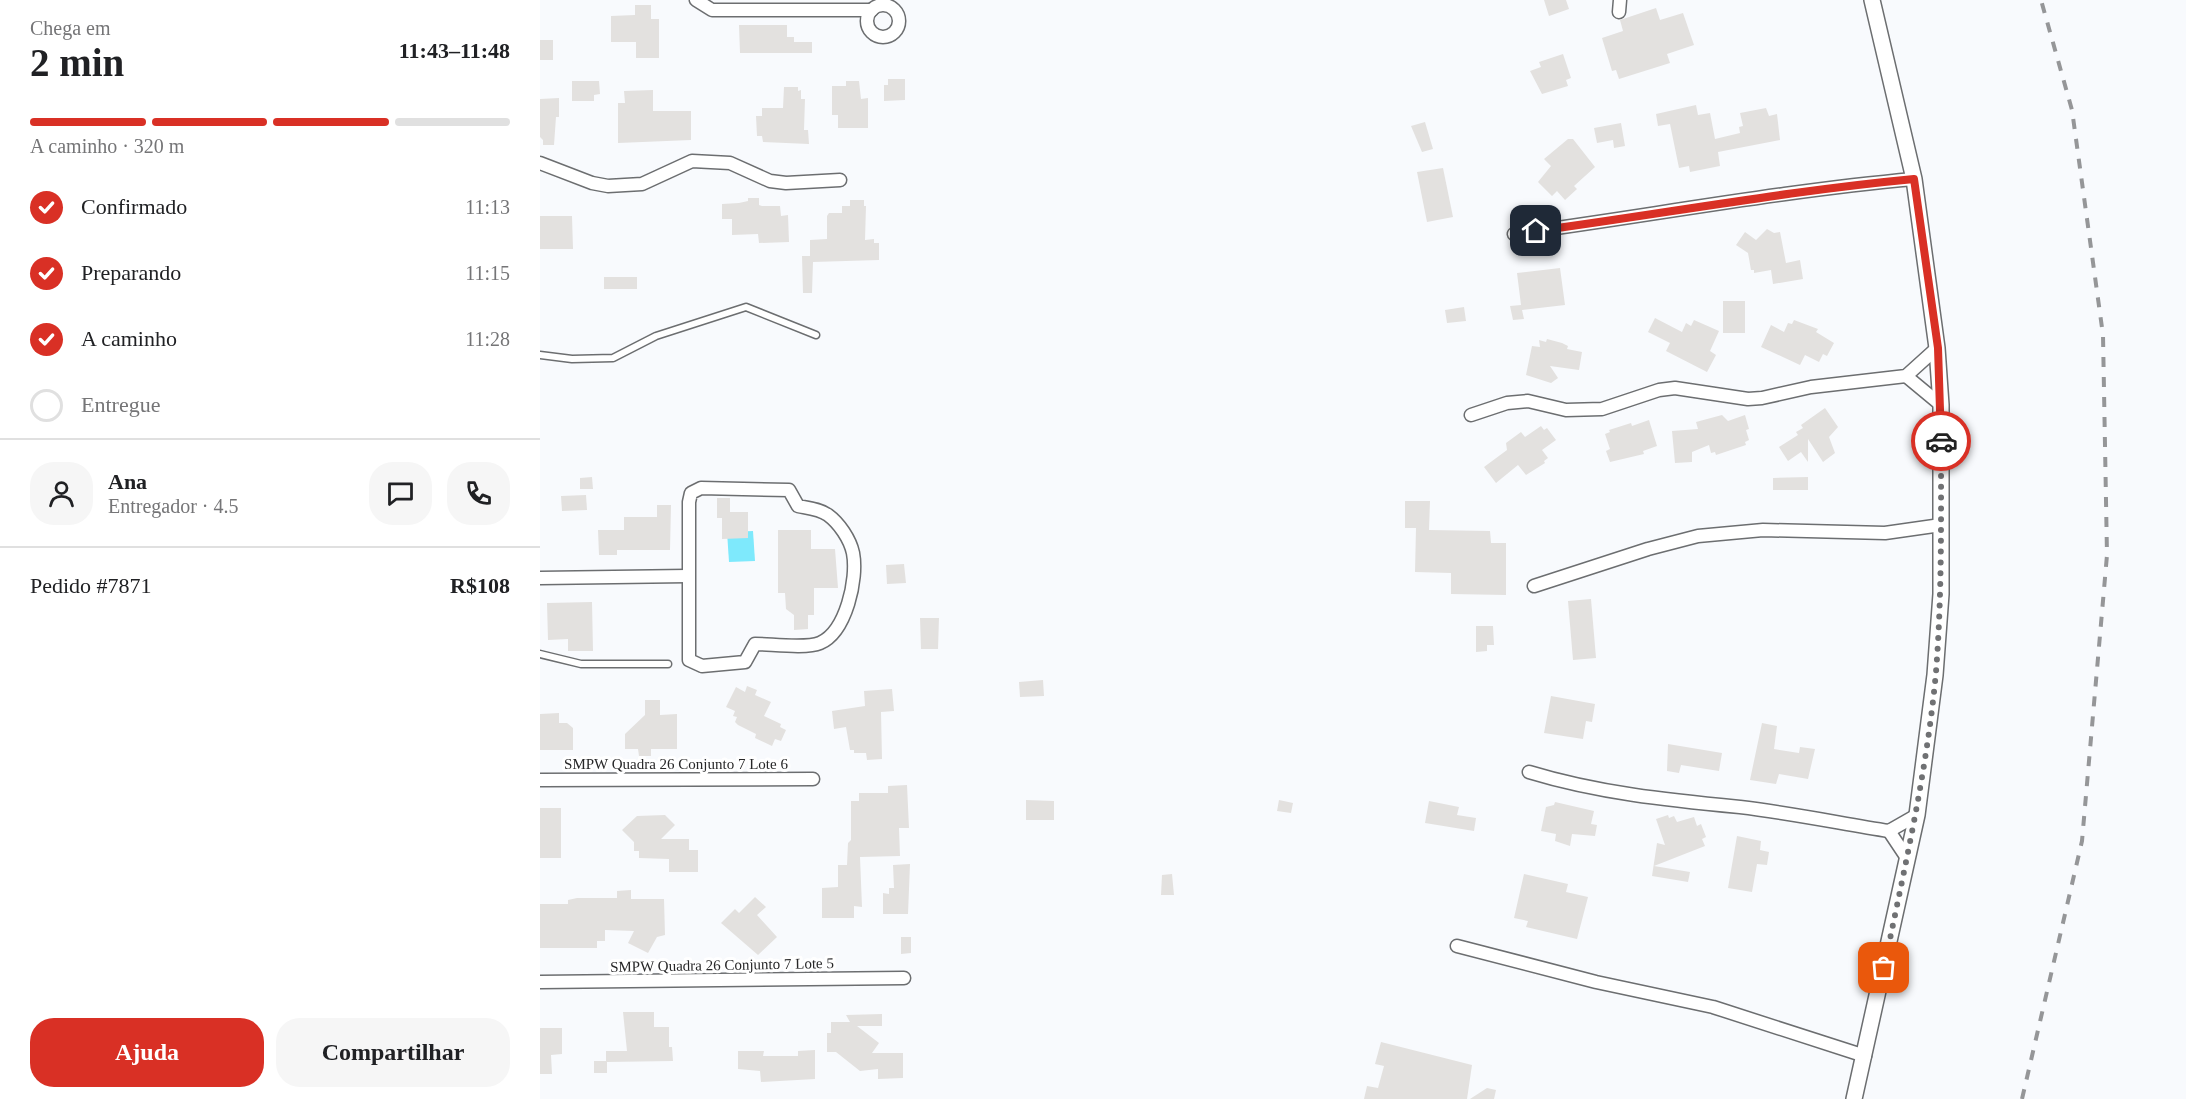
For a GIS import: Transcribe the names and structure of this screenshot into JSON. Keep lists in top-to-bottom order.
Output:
{
  "streets": {
    "street": ["SMPW Quadra 26 Conjunto 7 Lote 6", "SMPW Quadra 26 Conjunto 7 Lote 5"]
  },
  "page": {
    "heading": ["2 min", "Chega em", "11:43–11:48"],
    "panel": [
      "Ana",
      "Entregador · 4.5",
      "Pedido #7871",
      "R$108"
    ],
    "bar": "A caminho · 320 m",
    "list": [
      ["Confirmado", "11:13"],
      ["Preparando", "11:15"],
      ["A caminho", "11:28"],
      "Entregue"
    ],
    "buttons": ["Ajuda", "Compartilhar"]
  }
}
